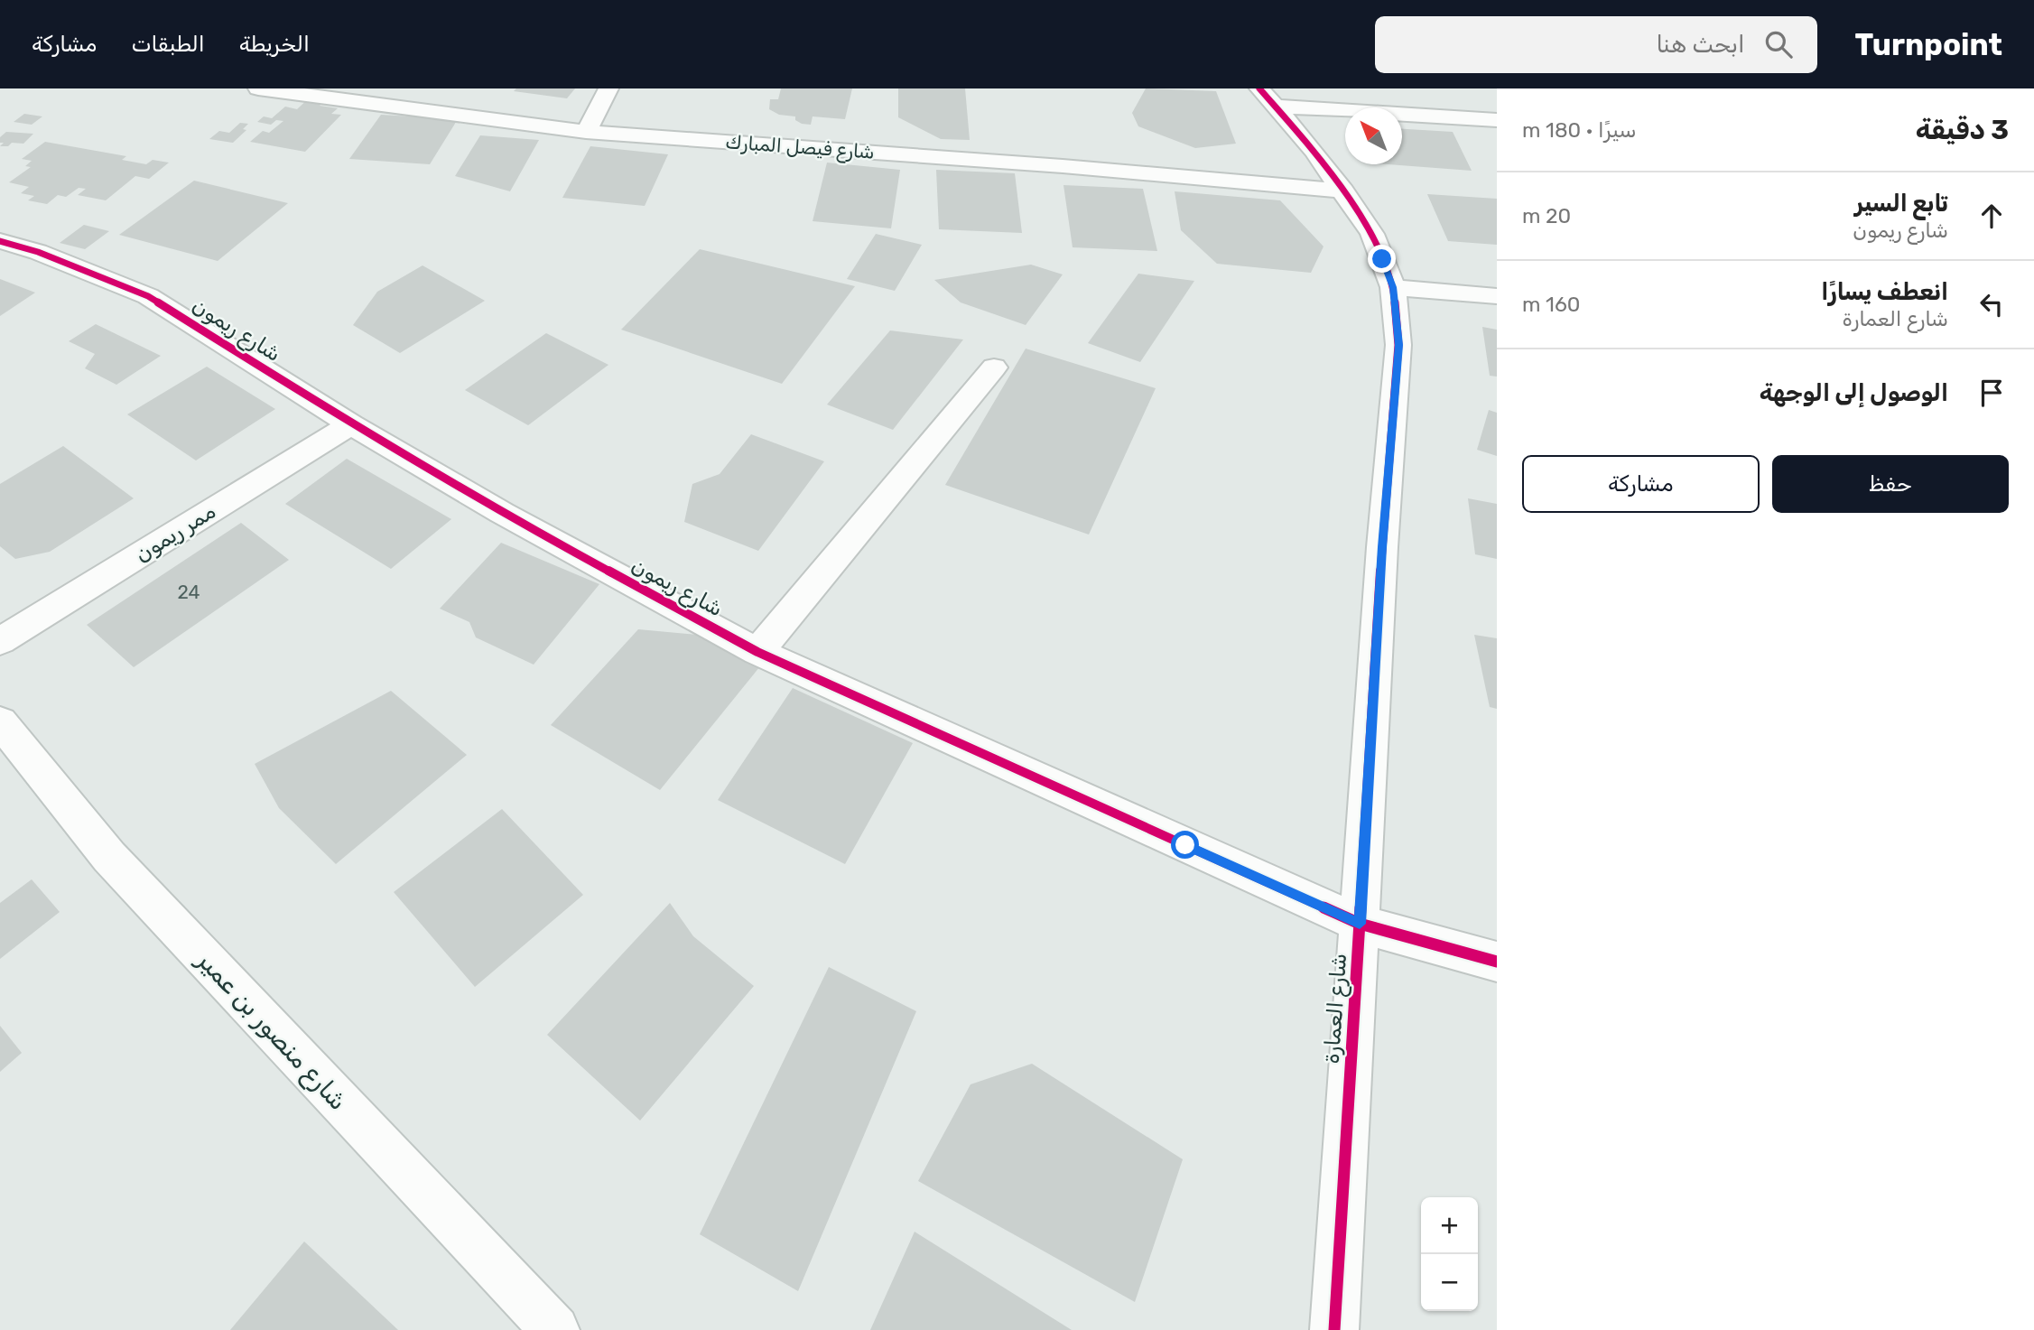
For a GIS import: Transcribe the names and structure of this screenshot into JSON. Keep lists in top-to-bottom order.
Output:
{
  "streets": {
    "street": [
      "شارع فيصل المبارك",
      "شارع ريمون",
      "ممر ريمون",
      "شارع العمارة",
      "شارع منصور بن عمير"
    ]
  },
  "crossings": [
    ["شارع فيصل المبارك", "شارع العمارة"],
    ["شارع ريمون", "ممر ريمون"],
    ["شارع ريمون", "شارع العمارة"]
  ],
  "house_numbers": ["24"],
  "north": "top left",
  "page": {
    "header": "Turnpoint",
    "search": "ابحث هنا",
    "nav": ["الخريطة", "الطبقات", "مشاركة"],
    "heading": ["3 دقيقة", "سيرًا · 180 m"],
    "list": [
      ["تابع السير", "شارع ريمون", "20 m"],
      ["انعطف يسارًا", "شارع العمارة", "160 m"],
      "الوصول إلى الوجهة"
    ],
    "buttons": ["حفظ", "مشاركة"],
    "map_buttons": ["+", "−"]
  }
}
